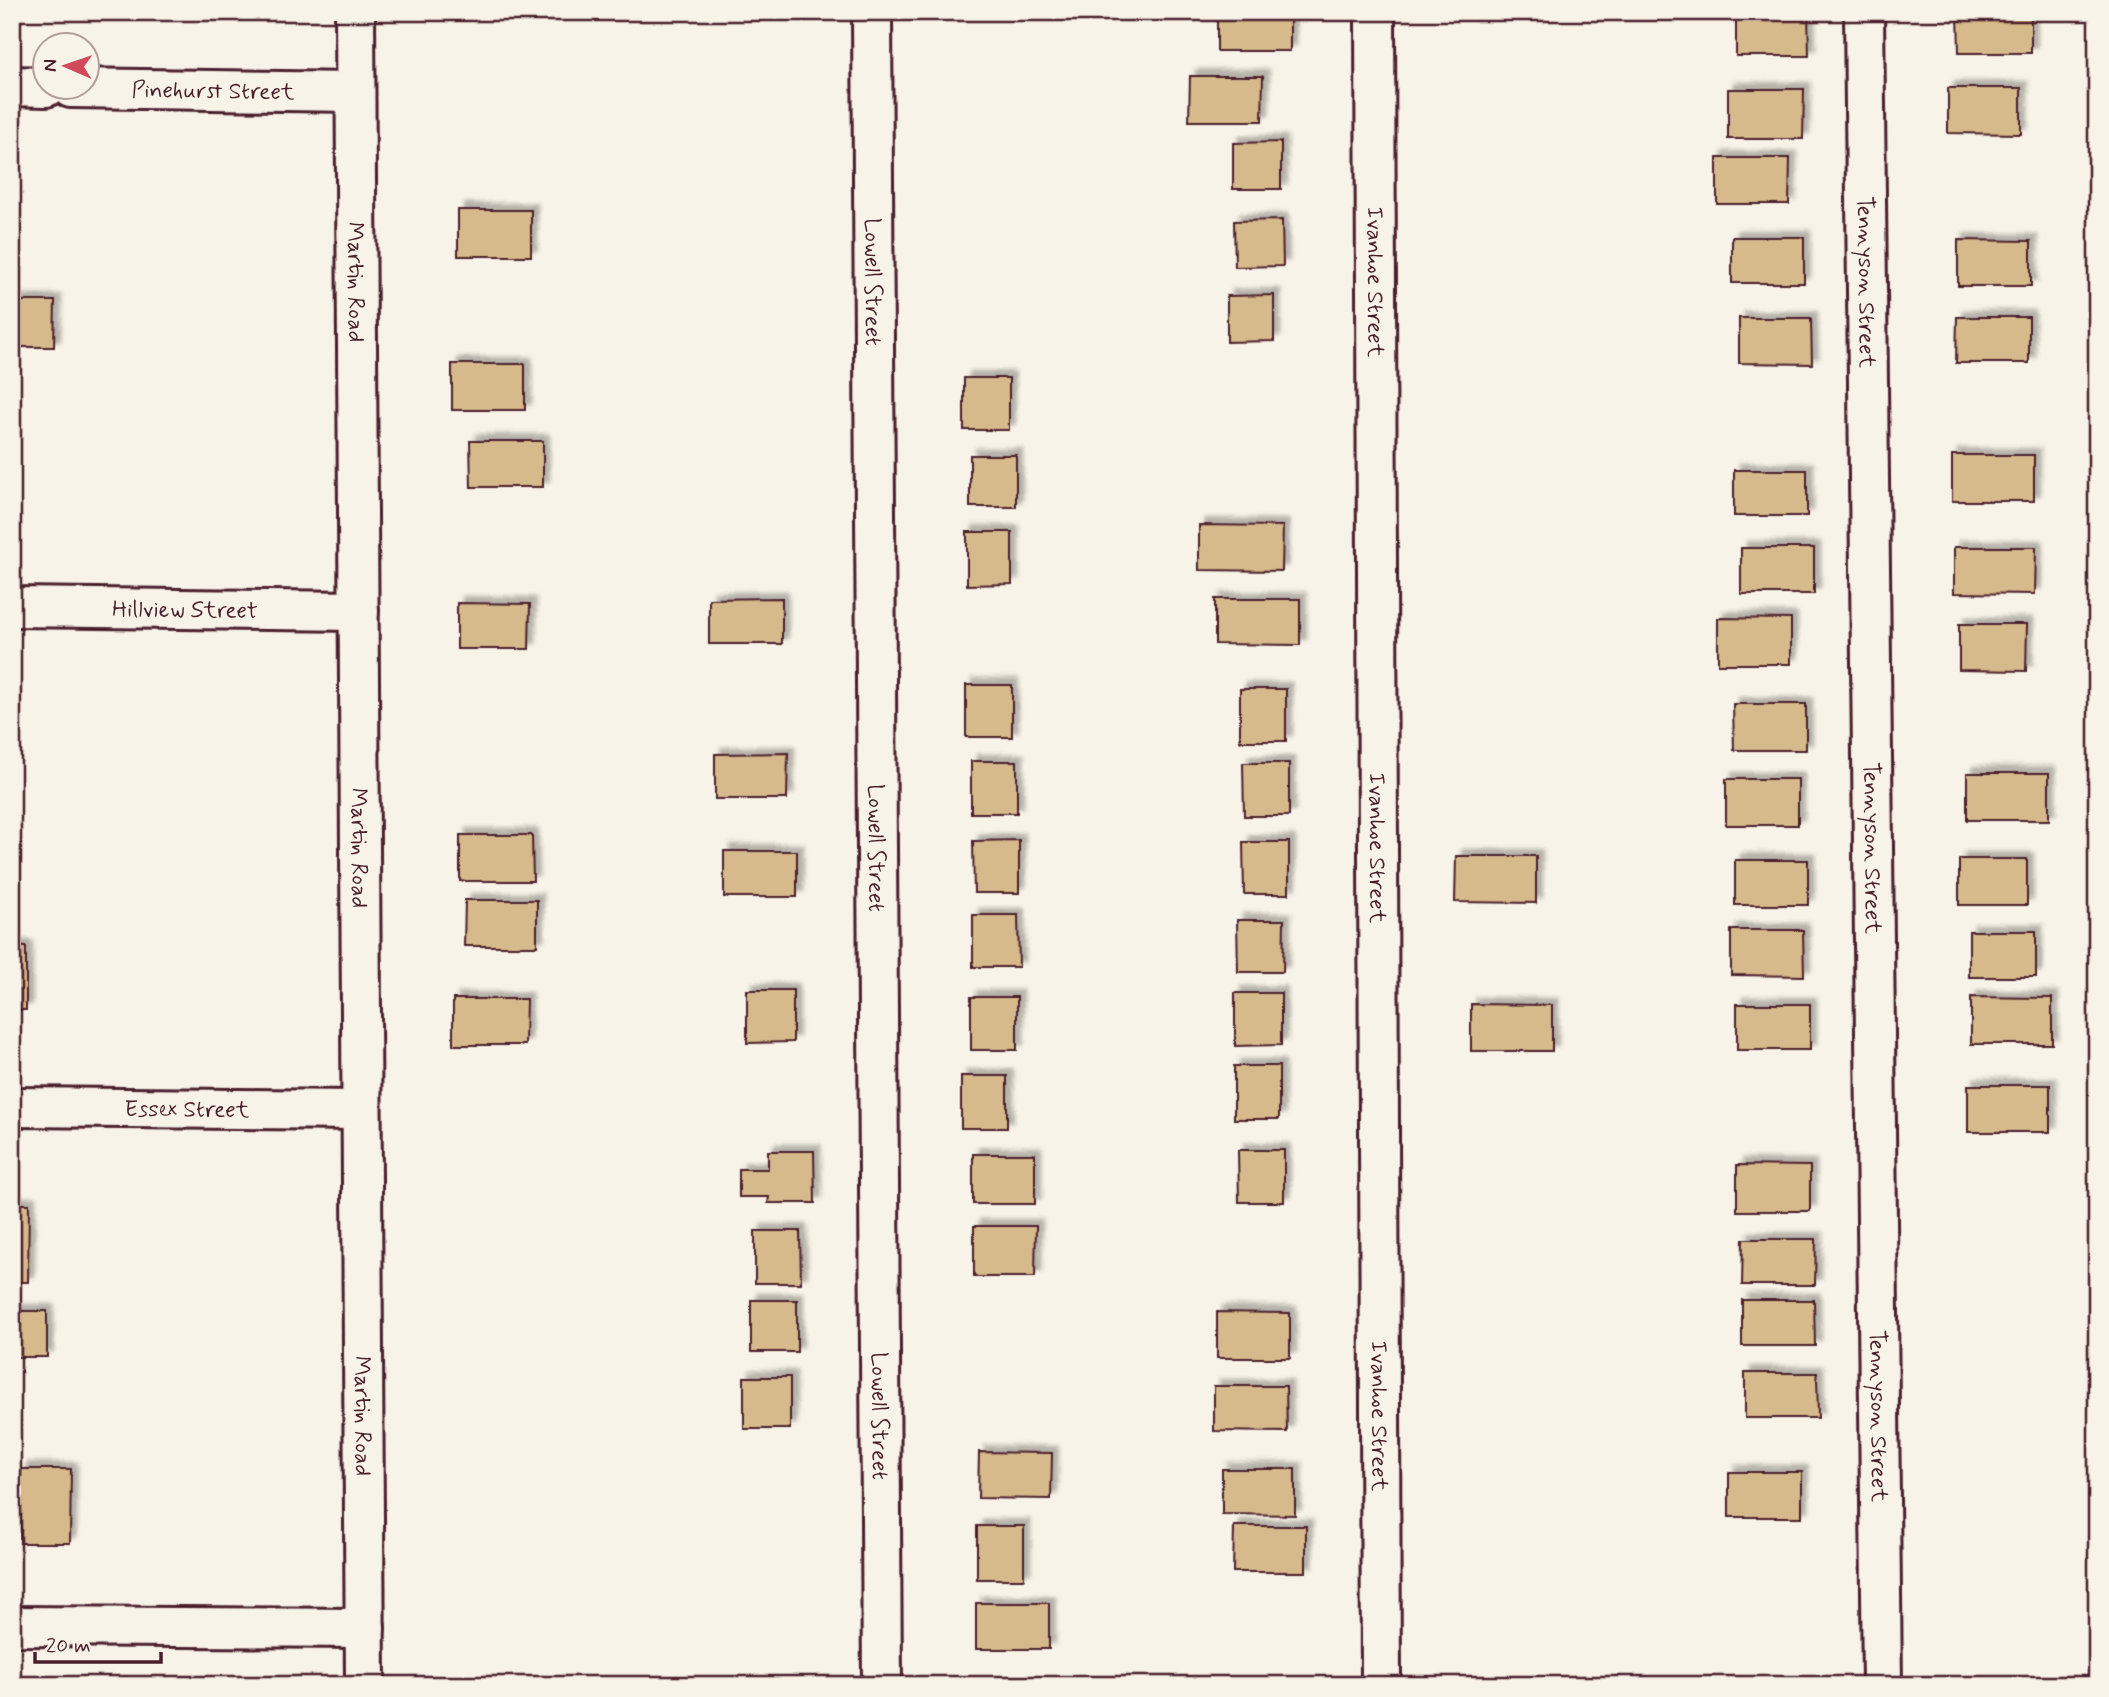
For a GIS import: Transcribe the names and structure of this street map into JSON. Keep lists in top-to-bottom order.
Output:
{
  "streets": {
    "street": [
      "Pinehurst Street",
      "Martin Road",
      "Lowell Street",
      "Ivanhoe Street",
      "Tennyson Street",
      "Hillview Street",
      "Essex Street"
    ]
  },
  "crossings": [
    ["Pinehurst Street", "Martin Road"],
    ["Martin Road", "Hillview Street"],
    ["Martin Road", "Essex Street"]
  ],
  "scale_bar": "20 m",
  "north": "left"
}
